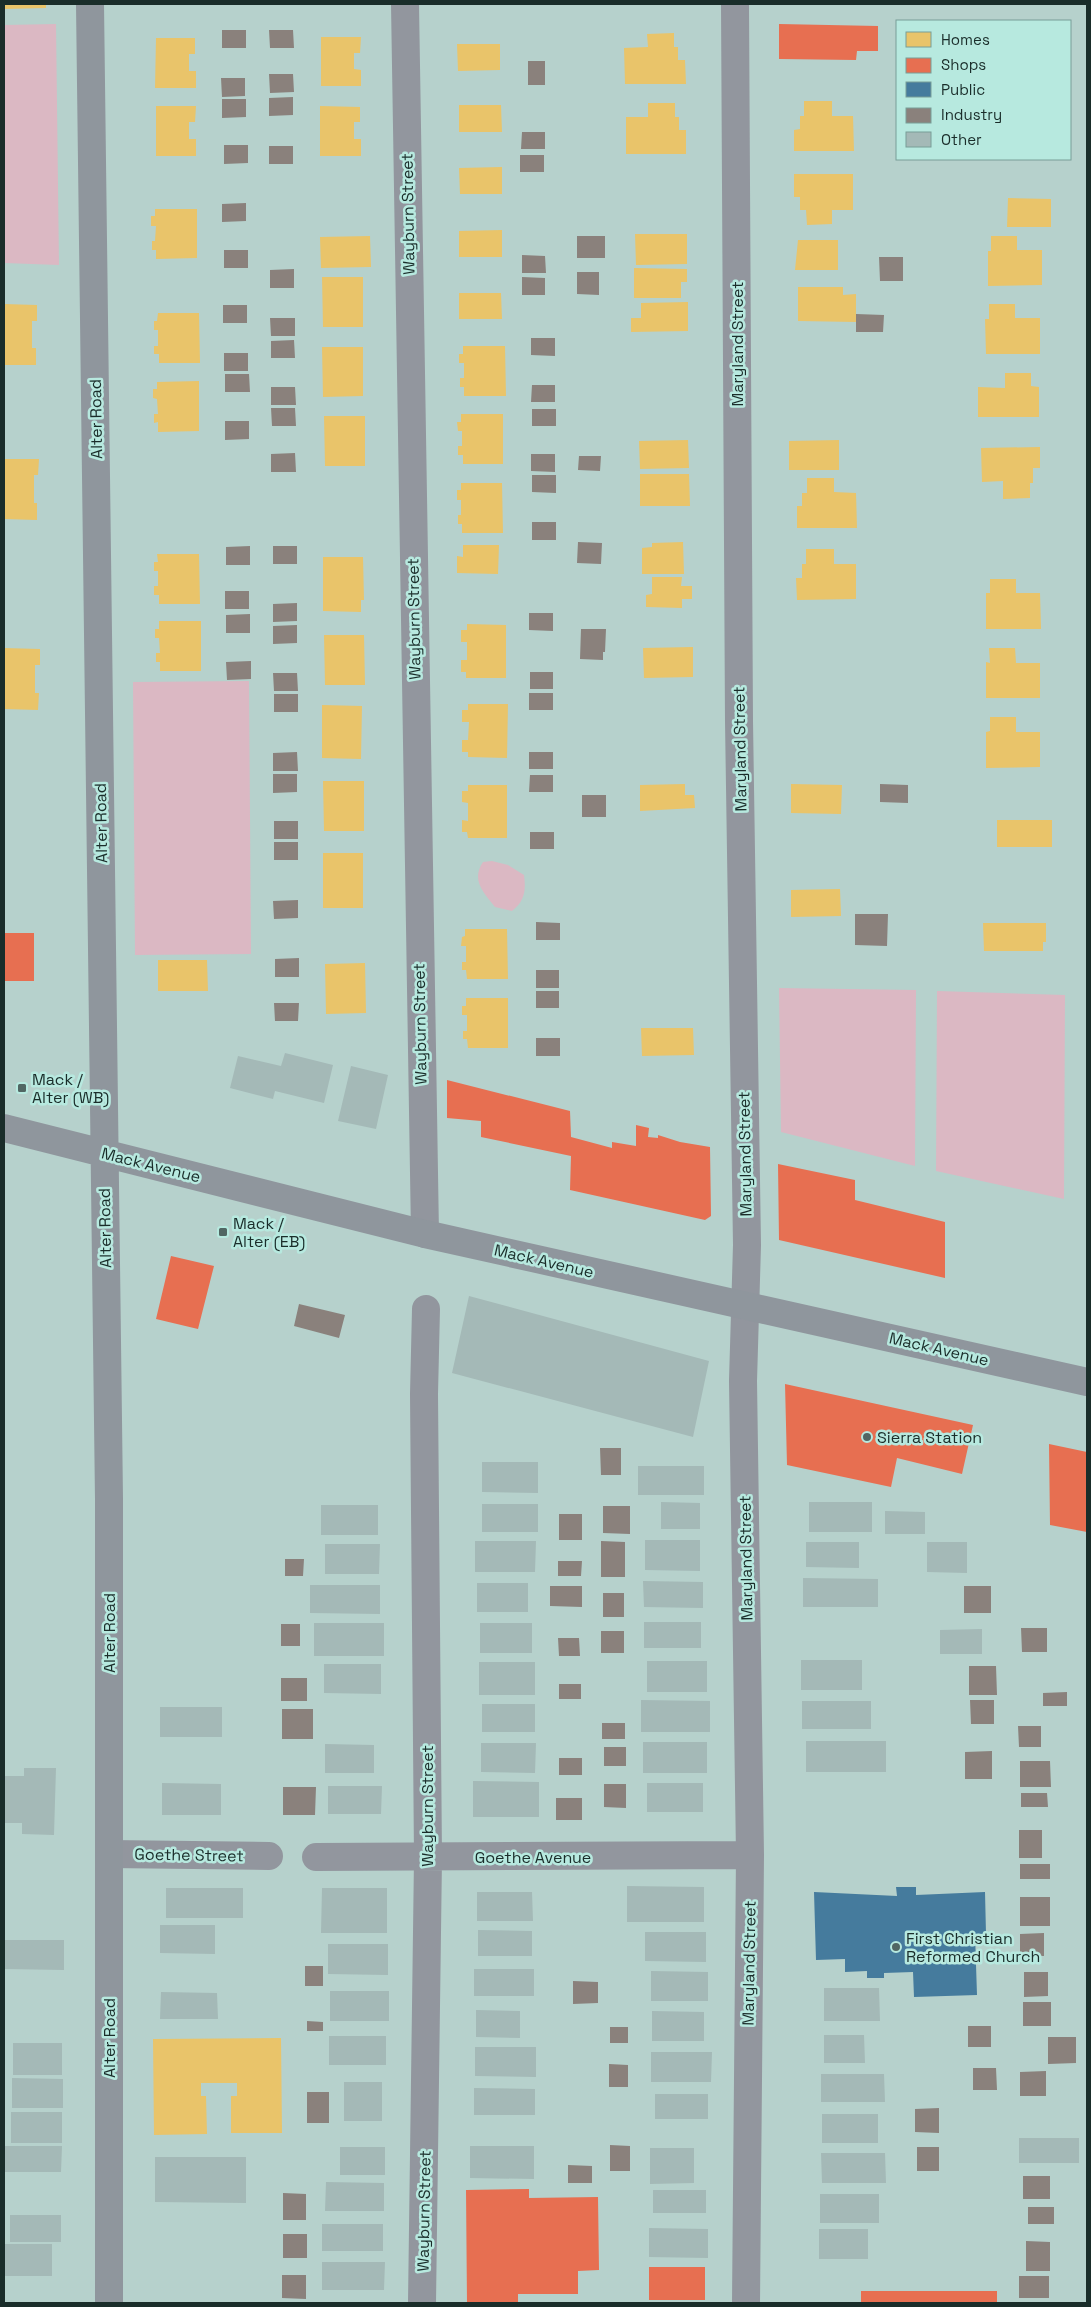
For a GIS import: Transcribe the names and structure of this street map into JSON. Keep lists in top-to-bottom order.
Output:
{
  "streets": {
    "street": [
      "Wayburn Street",
      "Maryland Street",
      "Alter Road",
      "Mack Avenue",
      "Goethe Street",
      "Goethe Avenue"
    ]
  },
  "crossings": [
    ["Wayburn Street", "Mack Avenue"],
    ["Wayburn Street", "Goethe Avenue"],
    ["Maryland Street", "Mack Avenue"],
    ["Maryland Street", "Goethe Avenue"],
    ["Alter Road", "Mack Avenue"],
    ["Alter Road", "Goethe Street"]
  ],
  "places": {
    "transit": ["Mack / Alter (WB)", "Mack / Alter (EB)"],
    "other": ["Sierra Station", "First Christian Reformed Church"]
  },
  "legend": [
    "Homes",
    "Shops",
    "Public",
    "Industry",
    "Other"
  ]
}
